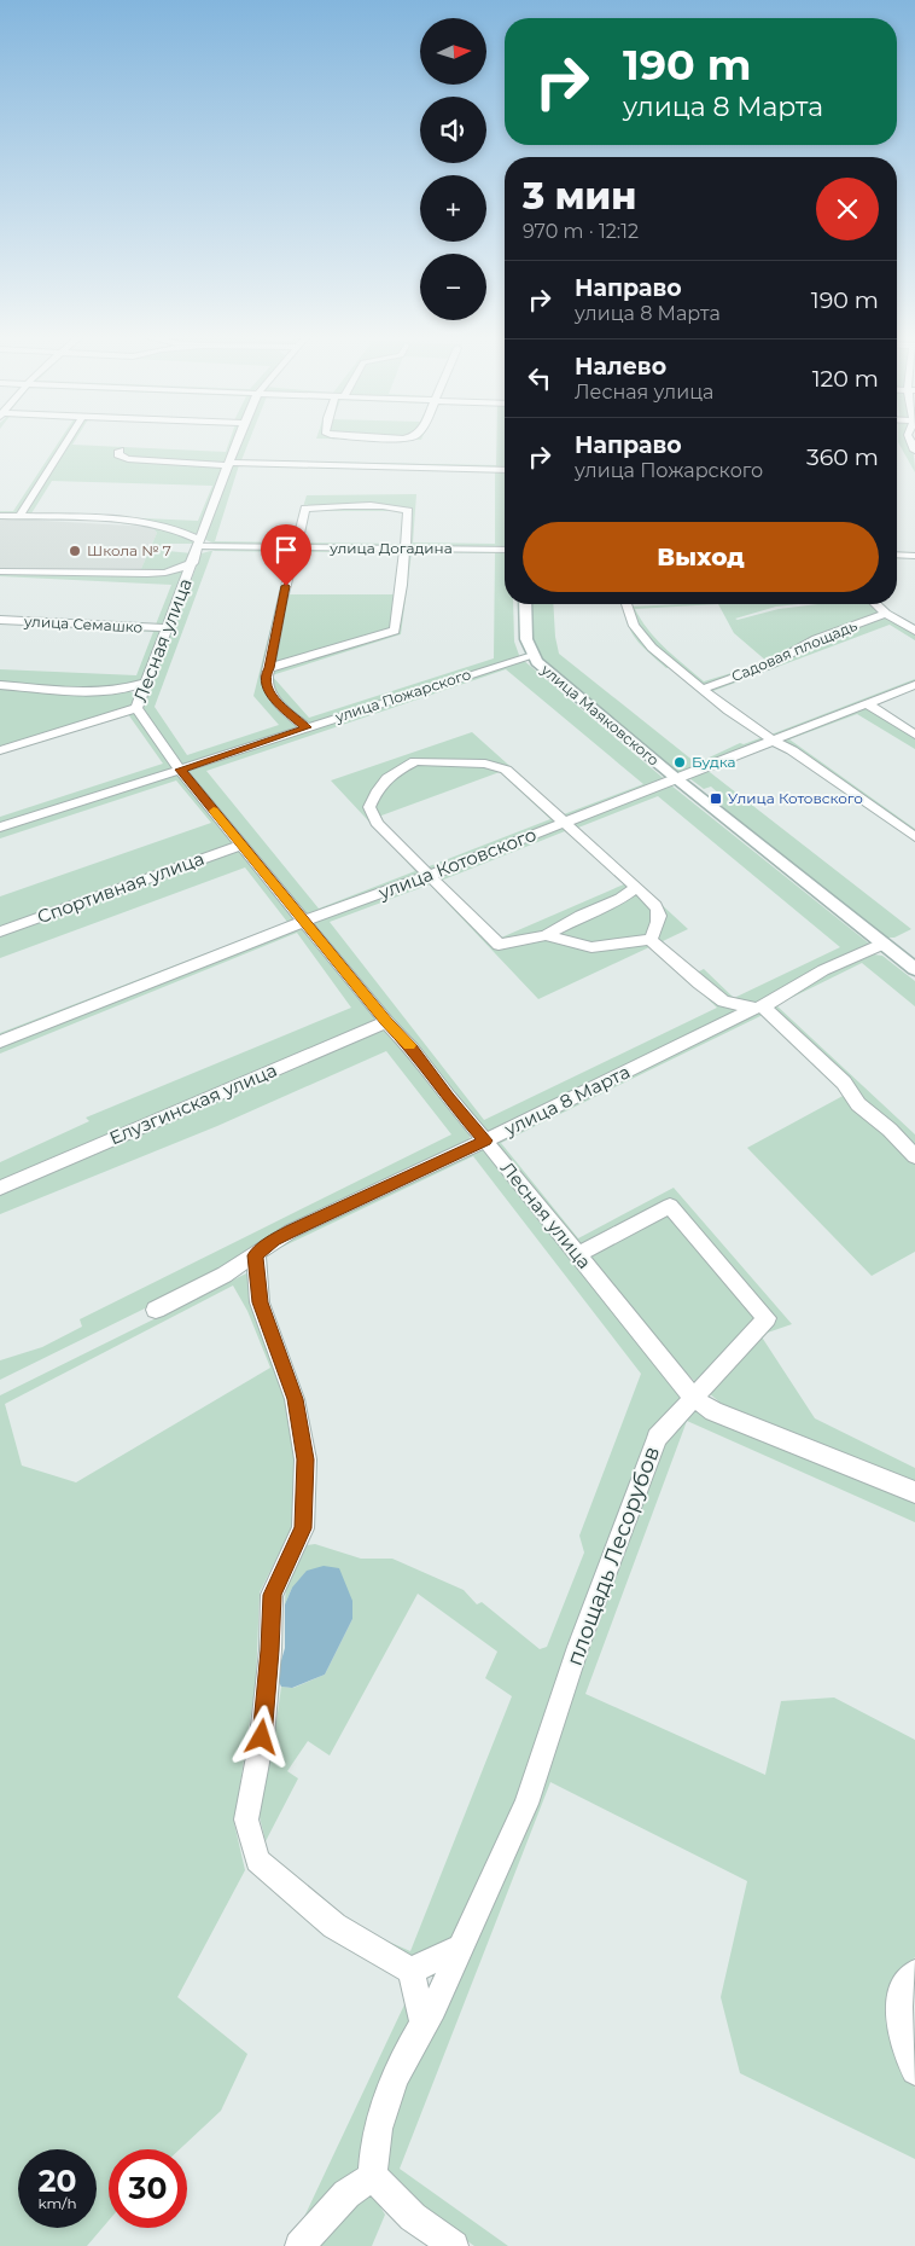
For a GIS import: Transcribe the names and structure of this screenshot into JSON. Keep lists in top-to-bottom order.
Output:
{
  "streets": {
    "main road": ["улица Маяковского"],
    "street": [
      "улица Догадина",
      "улица Семашко",
      "Лесная улица",
      "Садовая площадь",
      "улица Пожарского",
      "улица Котовского",
      "Спортивная улица",
      "улица 8 Марта",
      "Елузгинская улица",
      "площадь Лесорубов"
    ]
  },
  "crossings": [
    ["улица Догадина", "Лесная улица"],
    ["улица Семашко", "Лесная улица"],
    ["Лесная улица", "улица Пожарского"],
    ["Лесная улица", "улица Котовского"],
    ["Лесная улица", "Спортивная улица"],
    ["Лесная улица", "улица 8 Марта"],
    ["Лесная улица", "Елузгинская улица"],
    ["Лесная улица", "площадь Лесорубов"],
    ["улица Пожарского", "улица Маяковского"],
    ["улица Маяковского", "улица Котовского"],
    ["улица Маяковского", "улица 8 Марта"]
  ],
  "places": {
    "other": ["Школа № 7", "Будка"],
    "transit": ["Улица Котовского"]
  },
  "north": "right",
  "page": {
    "map_buttons": ["+", "−"],
    "turn": ["190 m", "улица 8 Марта"],
    "heading": ["3 мин", "970 m · 12:12"],
    "list": [
      {
        "name": "Направо",
        "note": "улица 8 Марта",
        "value": "190 m"
      },
      {
        "name": "Налево",
        "note": "Лесная улица",
        "value": "120 m"
      },
      {
        "name": "Направо",
        "note": "улица Пожарского",
        "value": "360 m"
      }
    ],
    "buttons": "Выход",
    "speed": "20 km/h",
    "limit": "30"
  }
}
